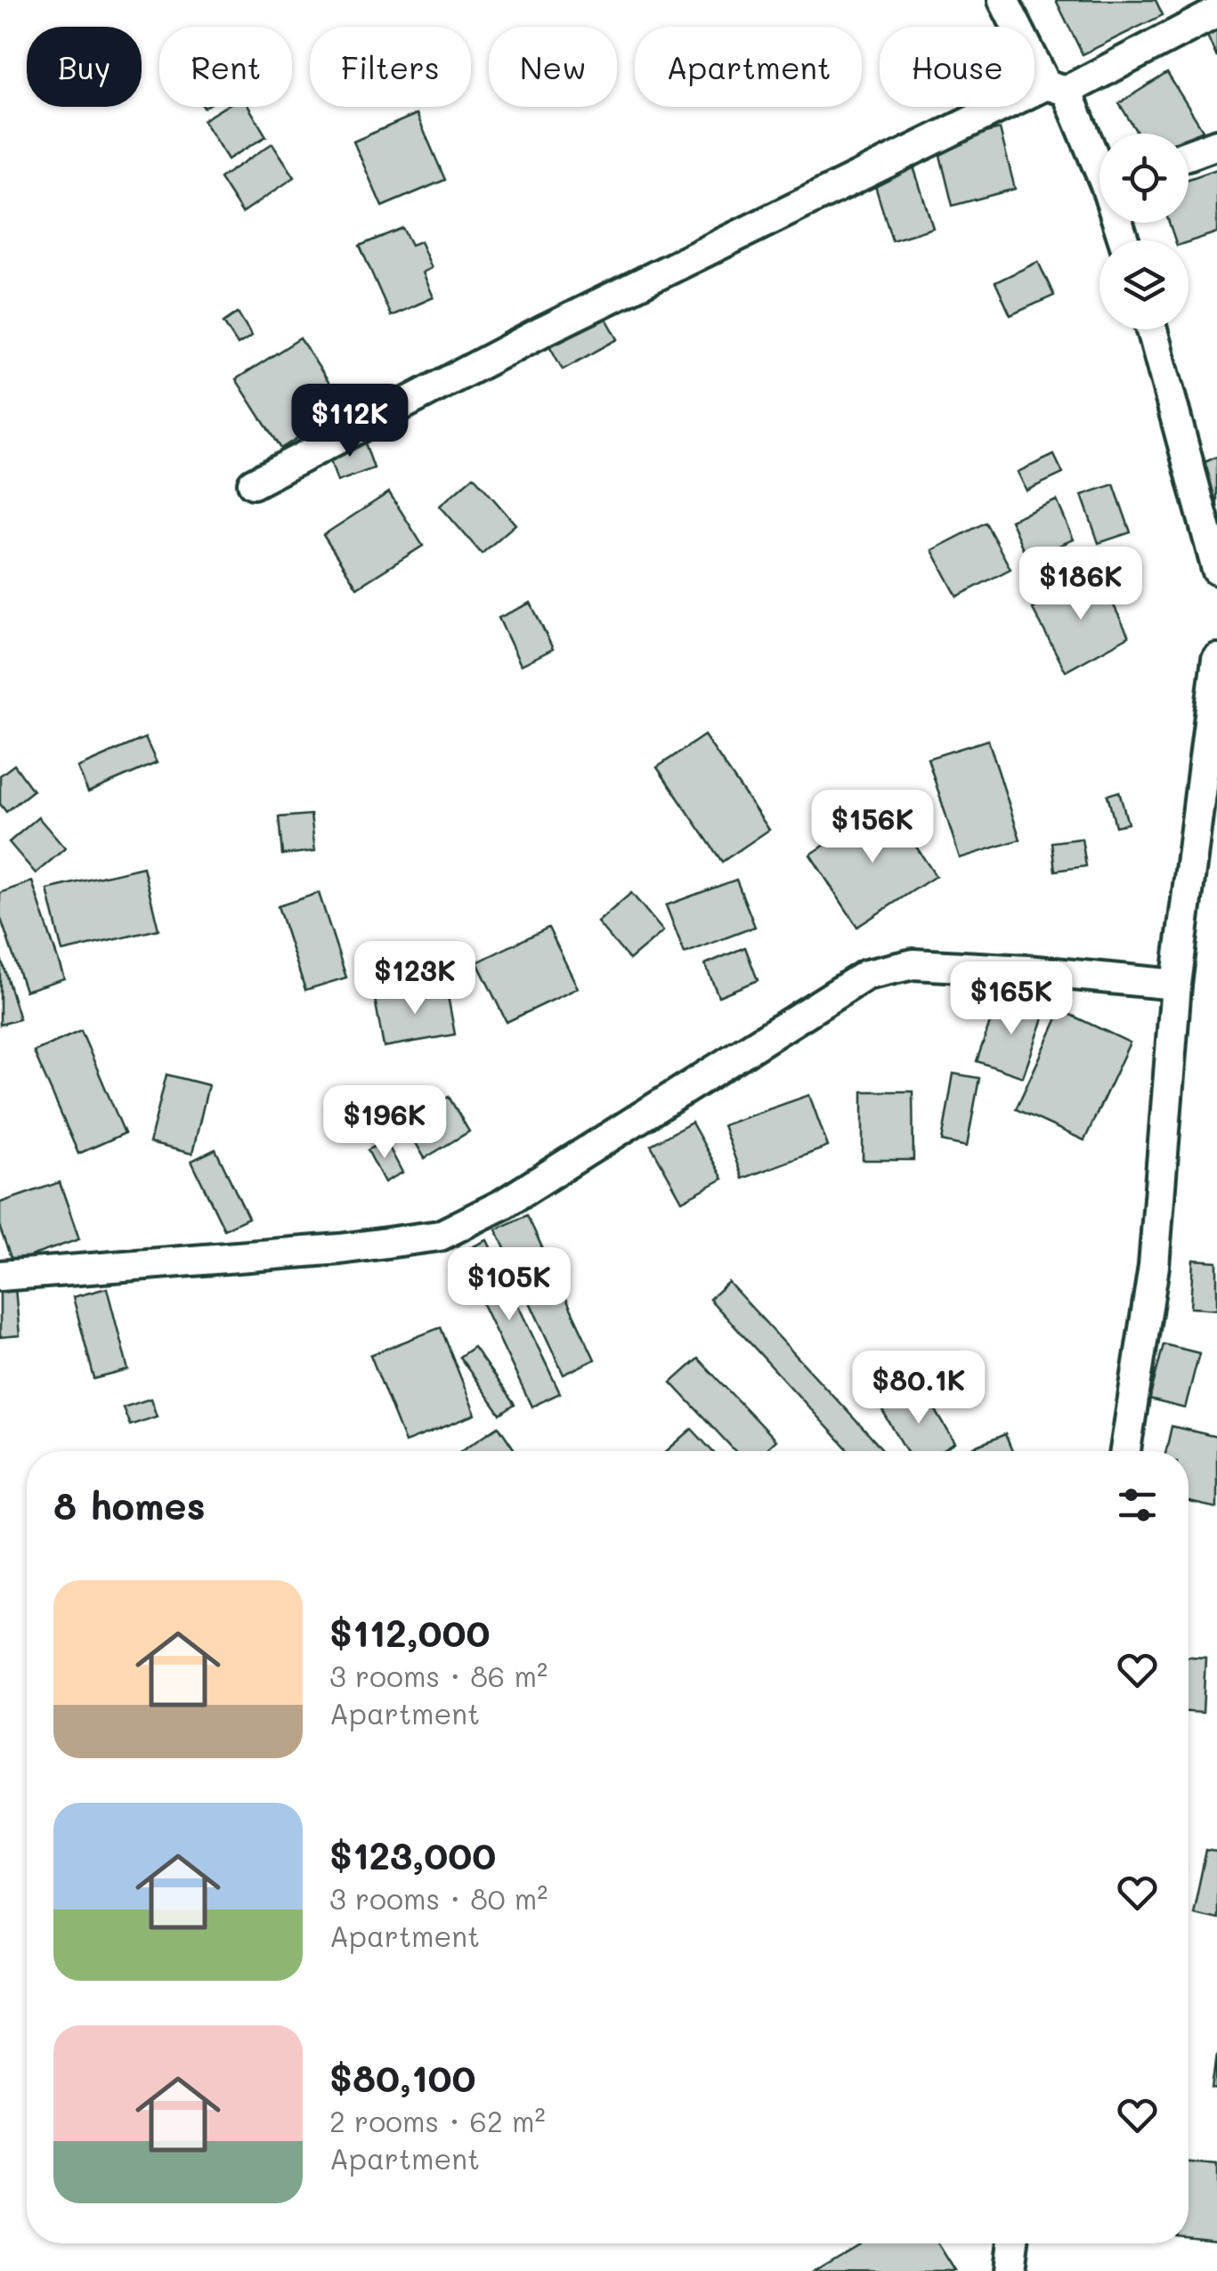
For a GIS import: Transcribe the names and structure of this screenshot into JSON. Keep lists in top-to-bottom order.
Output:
{
  "page": {
    "chip": [
      "Buy",
      "Rent",
      "Filters",
      "New",
      "Apartment",
      "House"
    ],
    "price": [
      "$112K",
      "$186K",
      "$156K",
      "$123K",
      "$165K",
      "$196K",
      "$105K",
      "$80.1K"
    ],
    "heading": "8 homes",
    "list": [
      {
        "name": "$112,000",
        "note": "3 rooms · 86 m² · Apartment"
      },
      {
        "name": "$123,000",
        "note": "3 rooms · 80 m² · Apartment"
      },
      {
        "name": "$80,100",
        "note": "2 rooms · 62 m² · Apartment"
      }
    ]
  }
}
